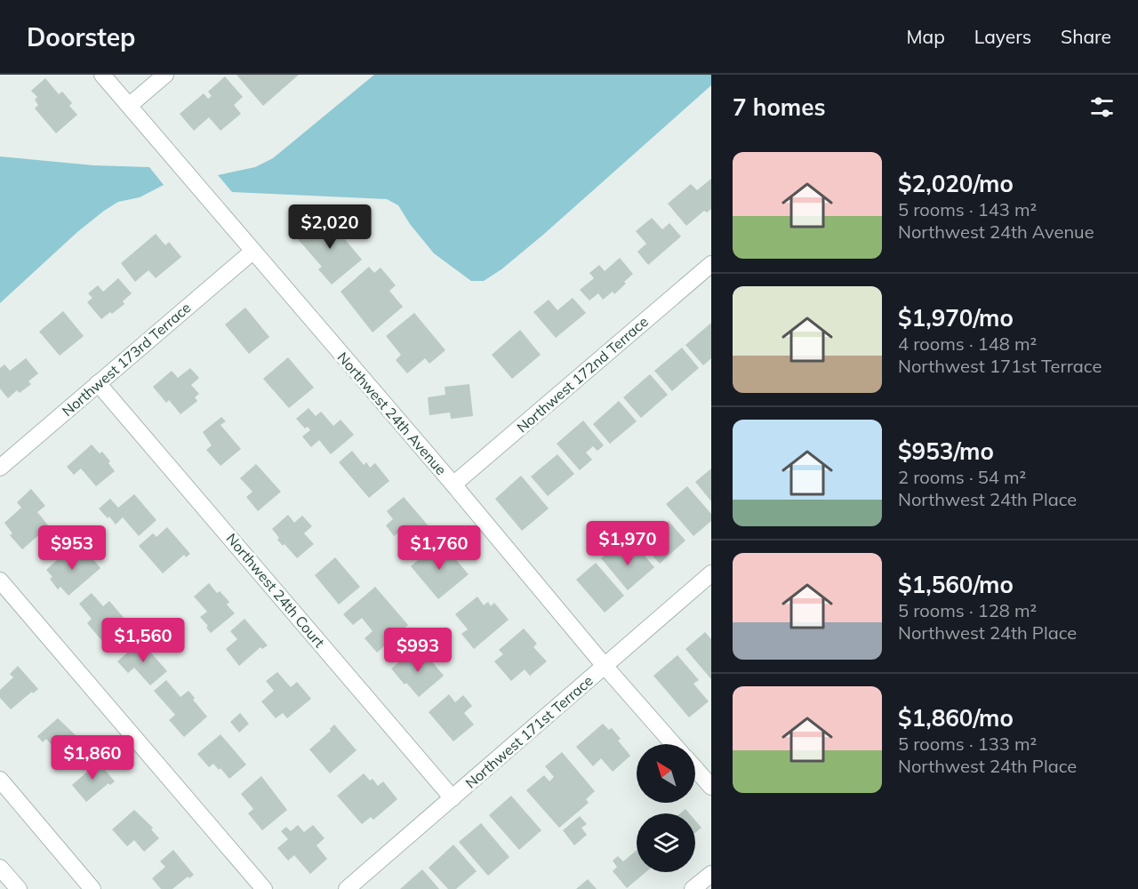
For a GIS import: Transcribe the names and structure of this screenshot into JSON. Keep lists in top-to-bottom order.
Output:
{
  "streets": {
    "street": [
      "Northwest 173rd Terrace",
      "Northwest 172nd Terrace",
      "Northwest 24th Avenue",
      "Northwest 24th Court",
      "Northwest 171st Terrace"
    ]
  },
  "crossings": [
    ["Northwest 173rd Terrace", "Northwest 24th Avenue"],
    ["Northwest 173rd Terrace", "Northwest 24th Court"],
    ["Northwest 172nd Terrace", "Northwest 24th Avenue"],
    ["Northwest 24th Avenue", "Northwest 171st Terrace"],
    ["Northwest 24th Court", "Northwest 171st Terrace"]
  ],
  "north": "top left",
  "page": {
    "header": "Doorstep",
    "nav": ["Map", "Layers", "Share"],
    "heading": "7 homes",
    "list": [
      {
        "name": "$2,020/mo",
        "note": "5 rooms · 143 m² · Northwest 24th Avenue"
      },
      {
        "name": "$1,970/mo",
        "note": "4 rooms · 148 m² · Northwest 171st Terrace"
      },
      {
        "name": "$953/mo",
        "note": "2 rooms · 54 m² · Northwest 24th Place"
      },
      {
        "name": "$1,560/mo",
        "note": "5 rooms · 128 m² · Northwest 24th Place"
      },
      {
        "name": "$1,860/mo",
        "note": "5 rooms · 133 m² · Northwest 24th Place"
      }
    ],
    "price": [
      "$2,020",
      "$1,970",
      "$953",
      "$1,760",
      "$1,560",
      "$993",
      "$1,860"
    ]
  }
}
